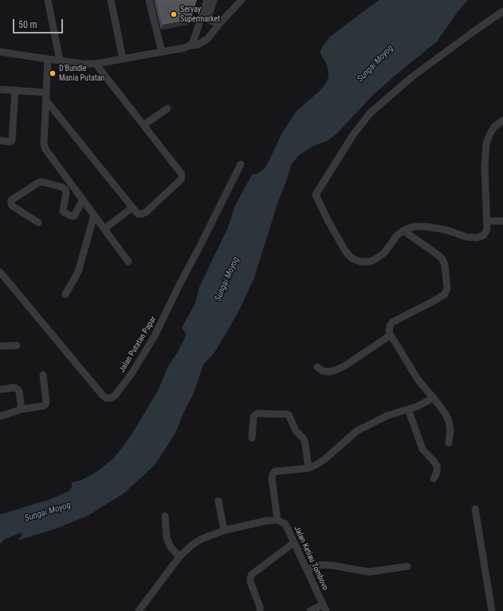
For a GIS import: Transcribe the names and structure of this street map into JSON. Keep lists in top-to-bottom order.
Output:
{
  "streets": {
    "street": ["Jalan Putatan Papar", "Jalan Ketiau Tombovo"]
  },
  "water": ["Sungai Moyog"],
  "places": ["Servay Supermarket", "D'Bundle Mania Putatan"],
  "scale_bar": "50 m"
}
